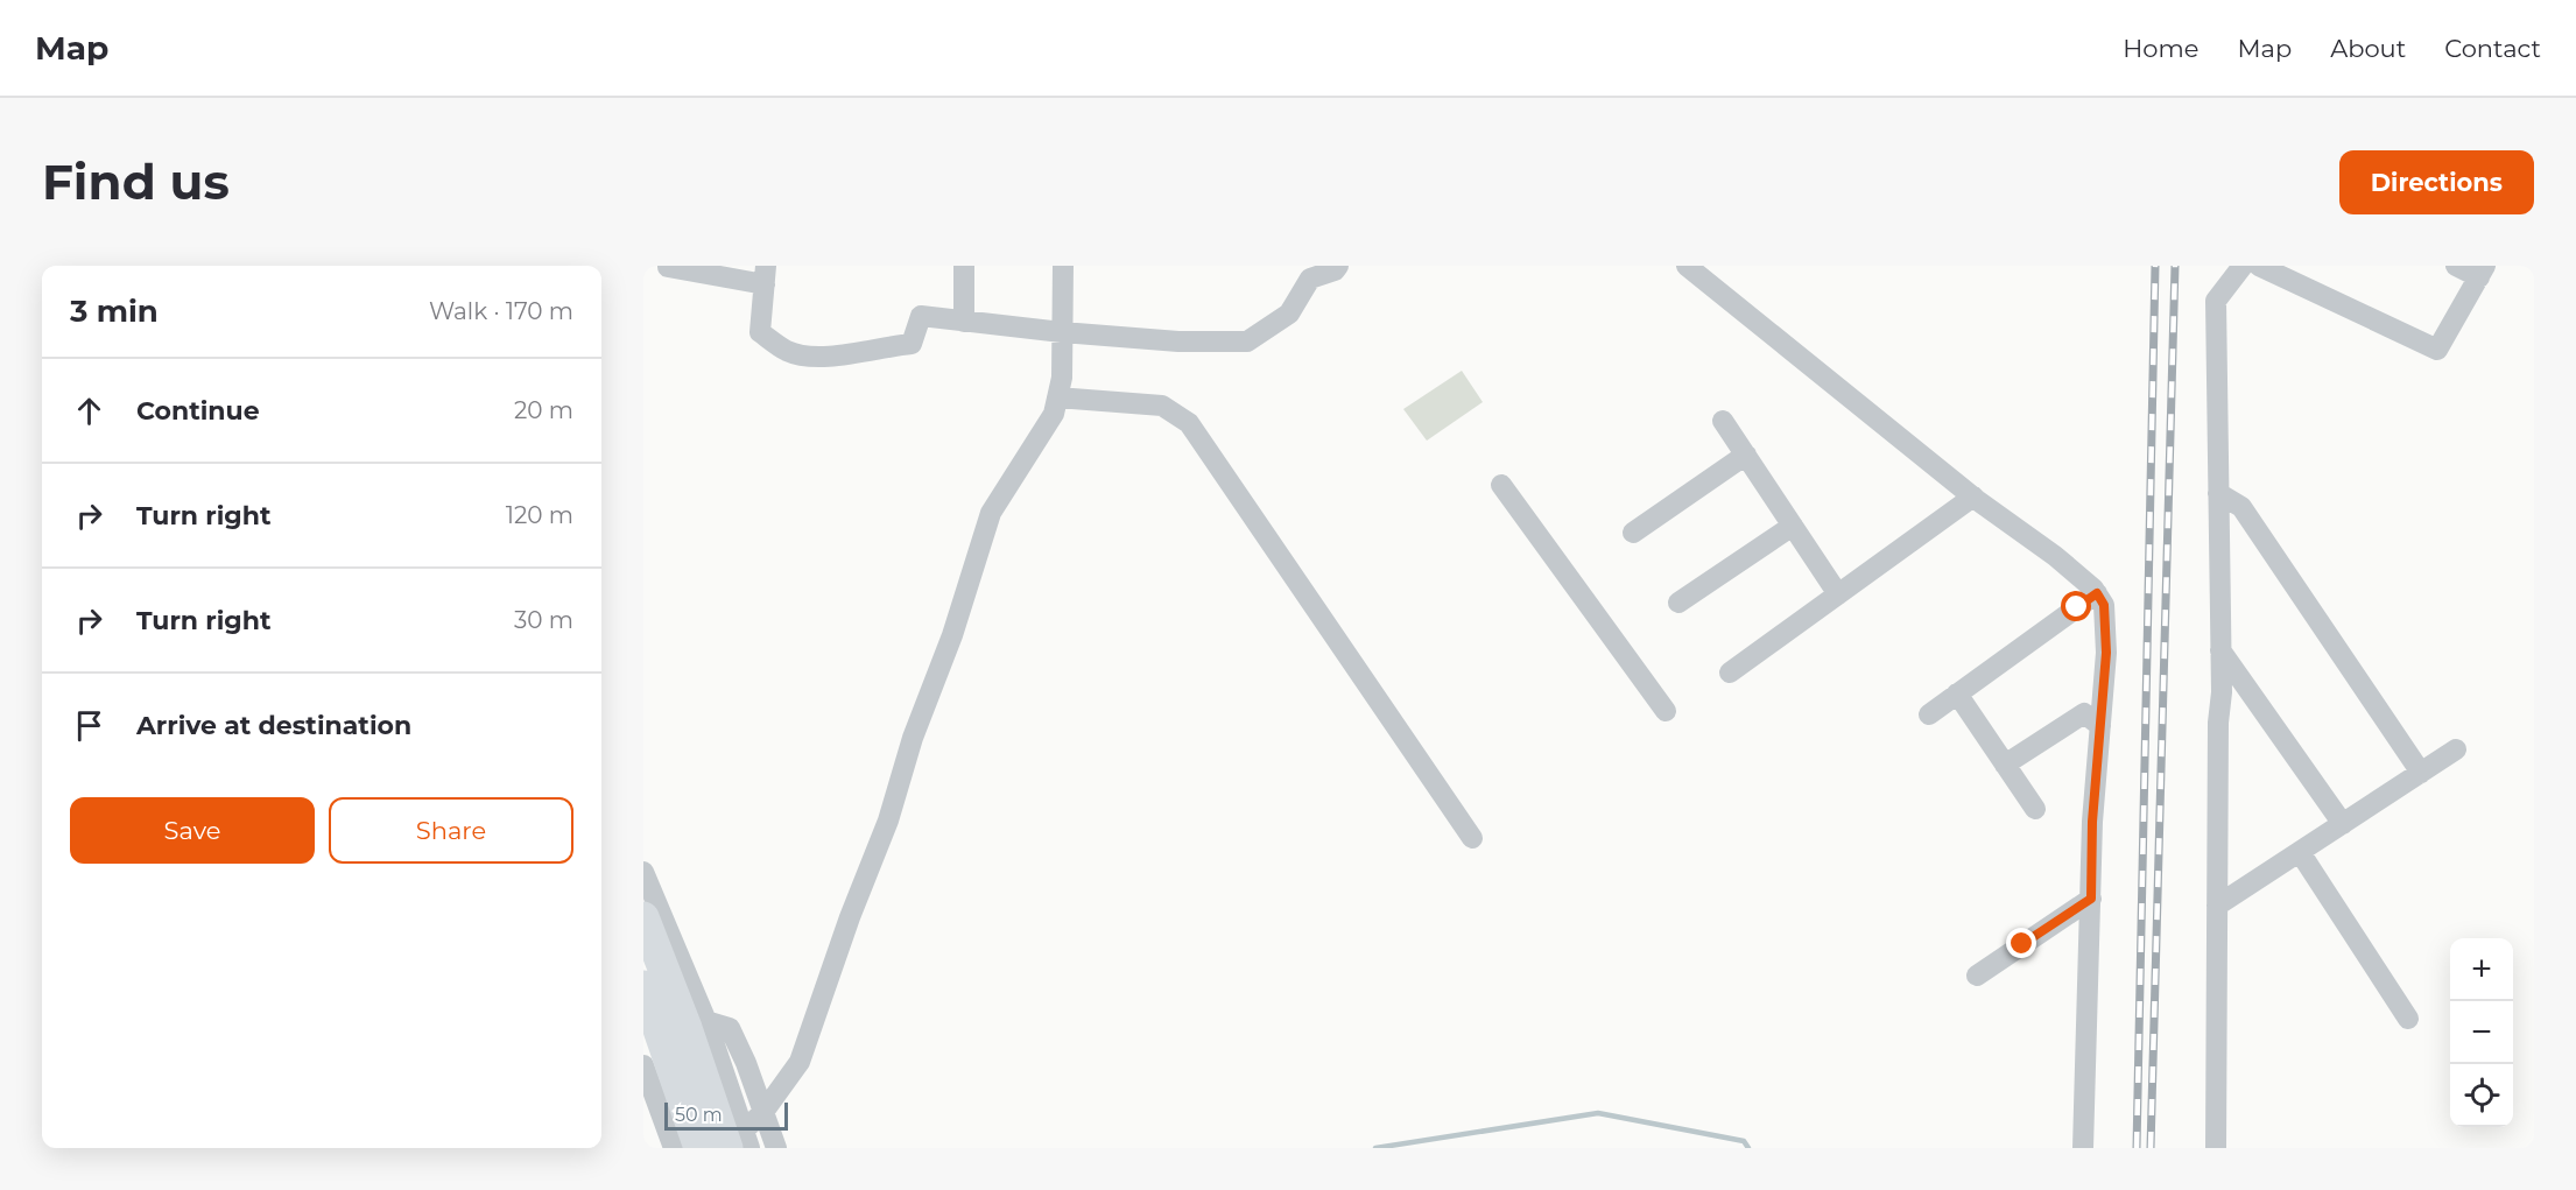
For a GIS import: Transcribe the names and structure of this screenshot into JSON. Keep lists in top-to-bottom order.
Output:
{
  "scale_bar": "50 m",
  "page": {
    "header": "Map",
    "nav": [
      "Home",
      "Map",
      "About",
      "Contact"
    ],
    "buttons": [
      "Directions",
      ["Save", "Share"]
    ],
    "title": "Find us",
    "heading": ["3 min", "Walk · 170 m"],
    "list": [
      ["Continue", "20 m"],
      ["Turn right", "120 m"],
      ["Turn right", "30 m"],
      "Arrive at destination"
    ],
    "map_buttons": ["+", "−"],
    "scale": "50 m"
  }
}
